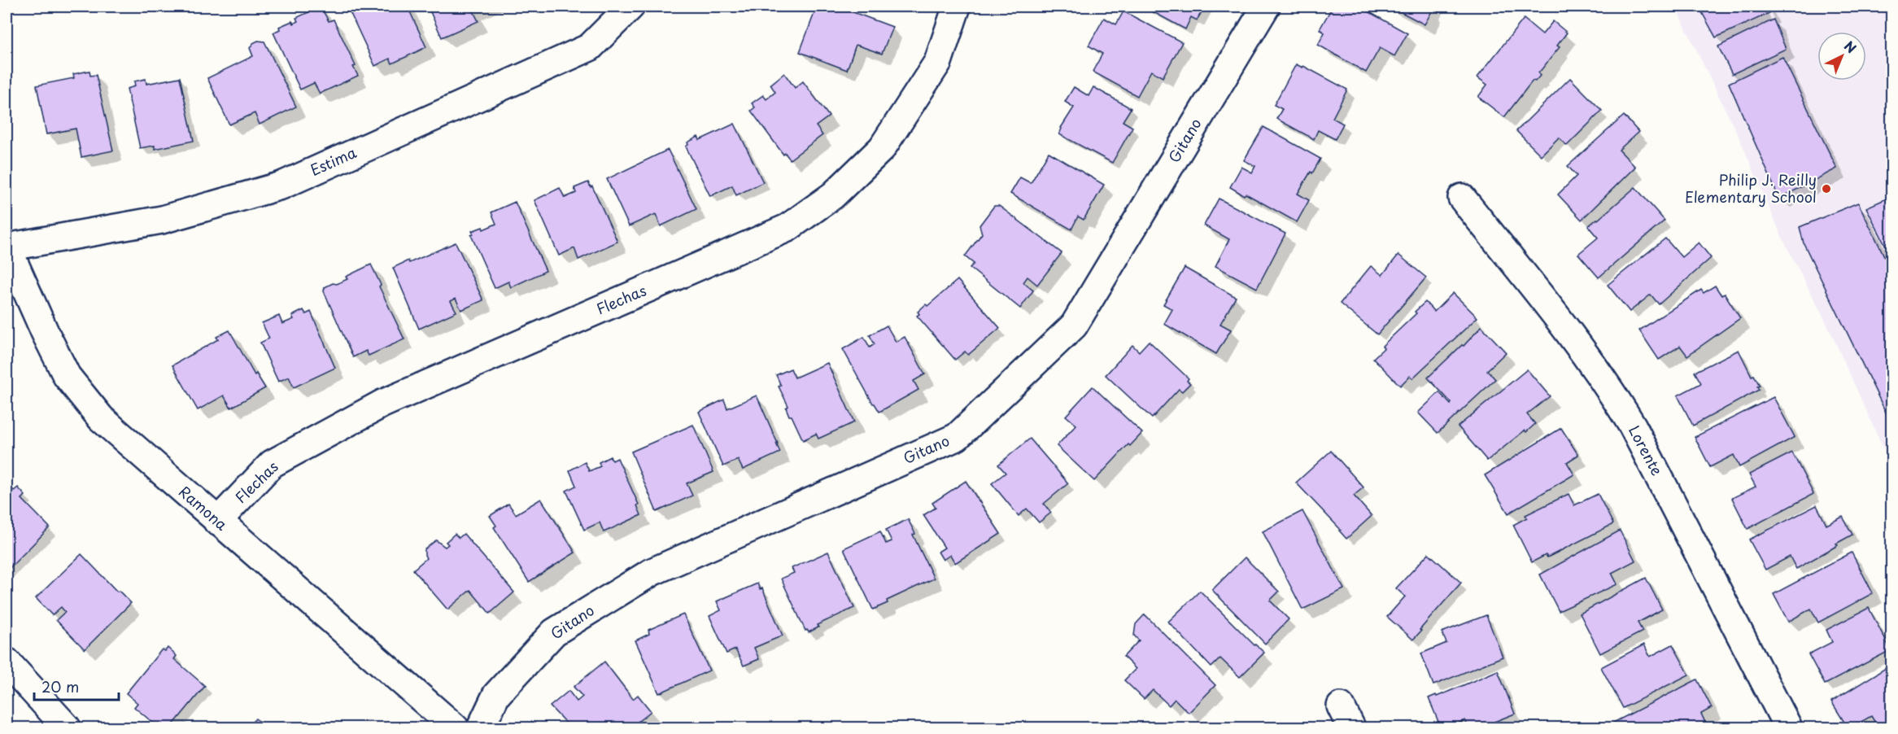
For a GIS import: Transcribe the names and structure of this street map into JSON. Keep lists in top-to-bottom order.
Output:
{
  "streets": {
    "street": [
      "Gitano",
      "Estima",
      "Flechas",
      "Lorente",
      "Ramona"
    ]
  },
  "crossings": [
    ["Estima", "Ramona"],
    ["Flechas", "Ramona"]
  ],
  "places": ["Philip J. Reilly Elementary School"],
  "scale_bar": "20 m",
  "north": "top right"
}
